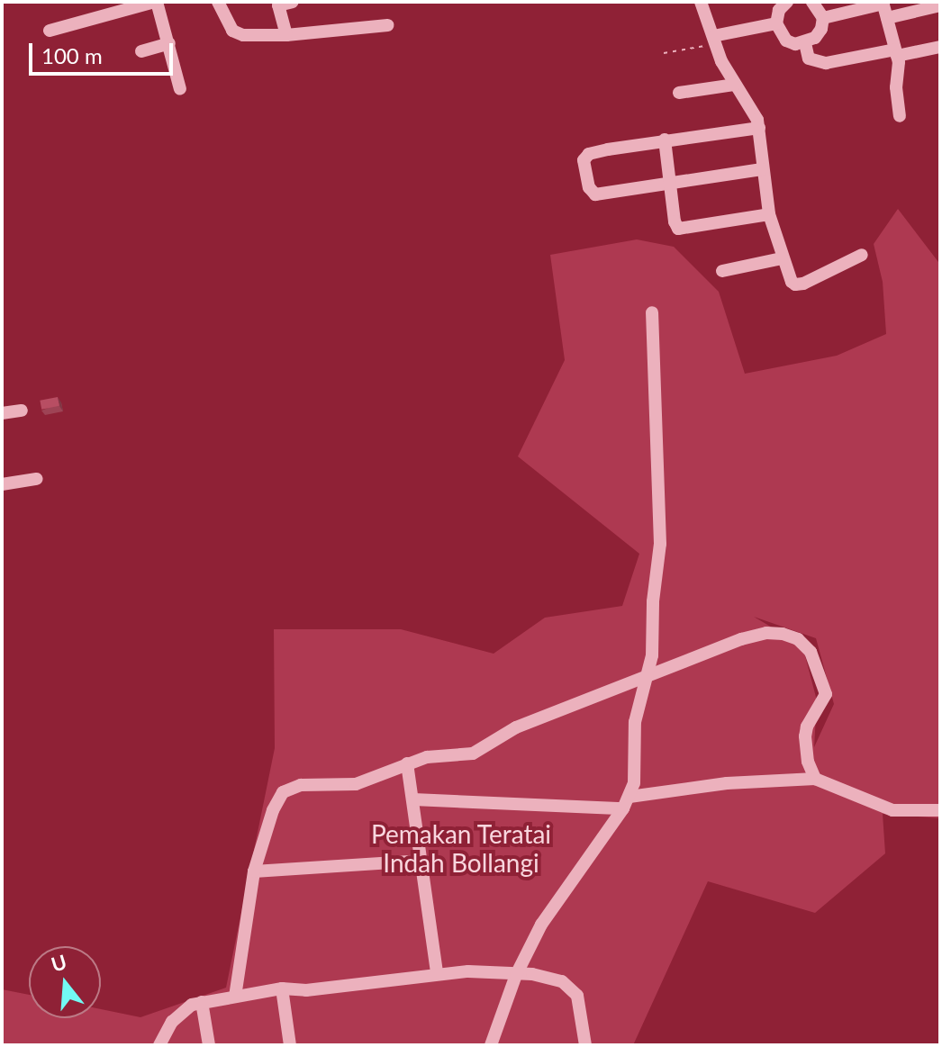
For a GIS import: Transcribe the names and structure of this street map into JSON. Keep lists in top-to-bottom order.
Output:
{
  "parks": ["Pemakan Teratai Indah Bollangi"],
  "scale_bar": "100 m",
  "north": "top"
}
